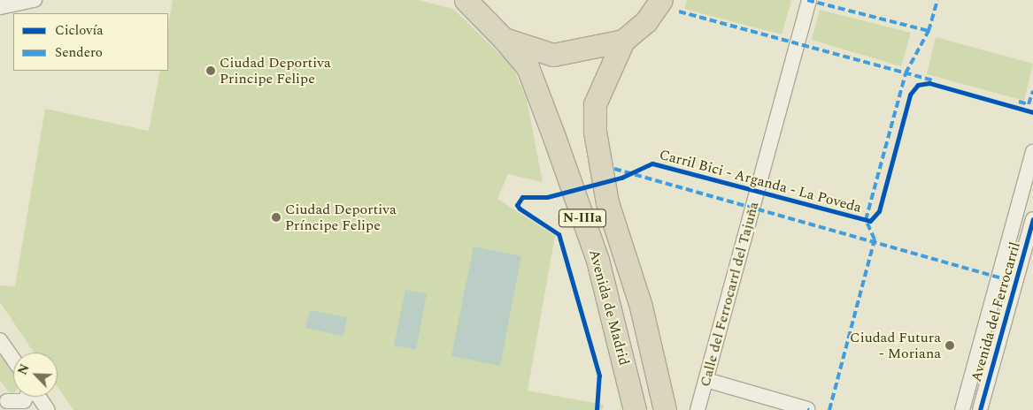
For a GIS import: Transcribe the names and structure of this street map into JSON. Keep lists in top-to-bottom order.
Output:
{
  "streets": {
    "highway": ["N-IIIa", "Avenida de Madrid"],
    "street": ["Calle del Ferrocarrl del Tajuña", "Avenida del Ferrocarril"],
    "cycle path": ["Carril Bici - Arganda - La Poveda"]
  },
  "crossings": [
    ["N-IIIa", "Avenida de Madrid"]
  ],
  "places": ["Ciudad Deportiva Principe Felipe", "Ciudad Deportiva Príncipe Felipe", "Ciudad Futura - Moriana"],
  "legend": ["Ciclovía", "Sendero"],
  "north": "top left"
}
